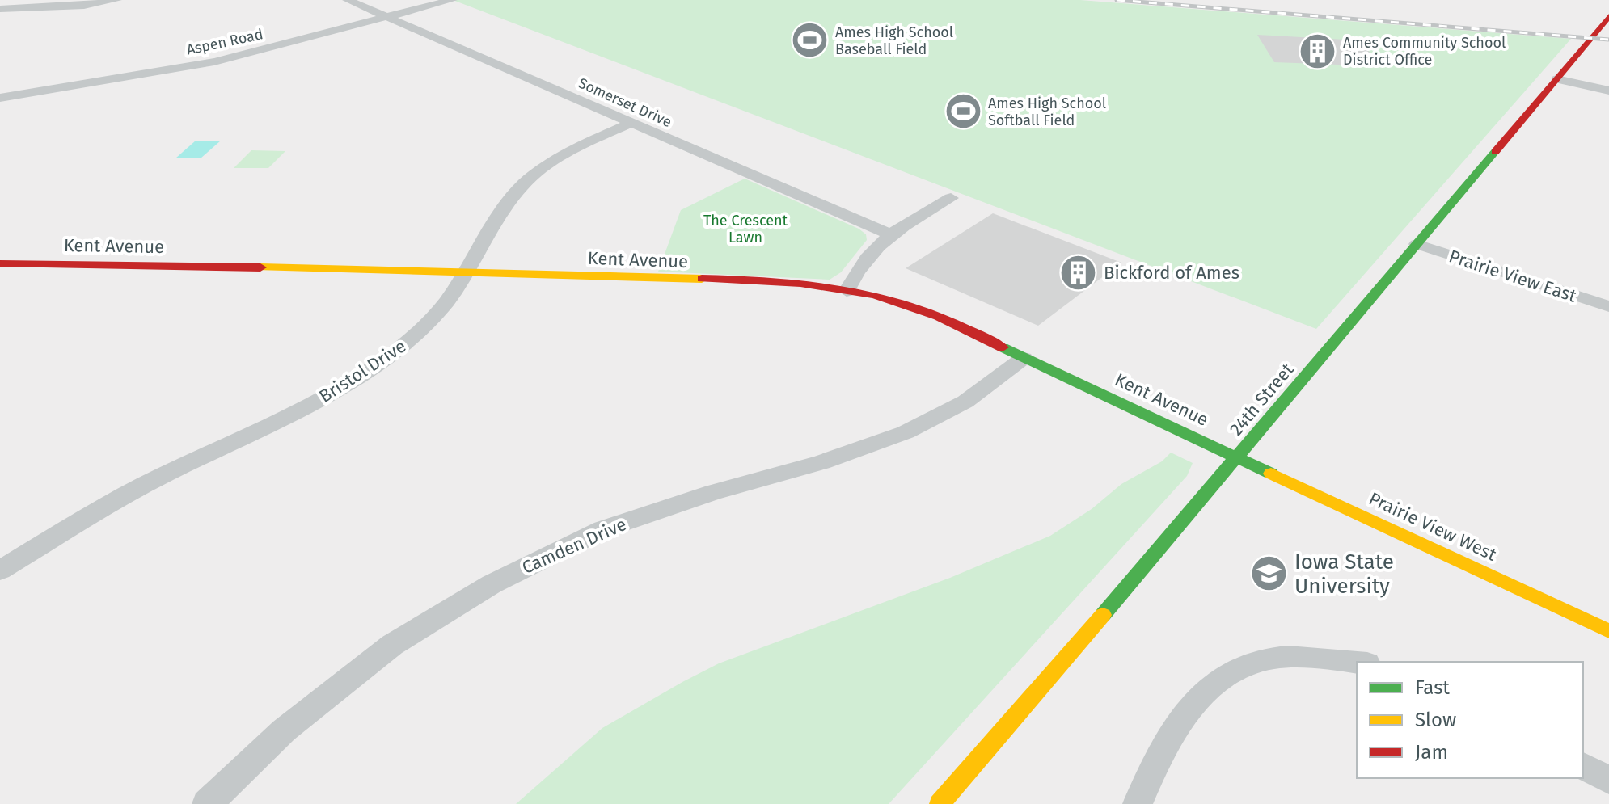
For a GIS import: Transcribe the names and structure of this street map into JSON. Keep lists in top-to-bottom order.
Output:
{
  "streets": {
    "main road": ["Kent Avenue", "24th Street", "Prairie View West"],
    "street": [
      "Aspen Road",
      "Somerset Drive",
      "Prairie View East",
      "Bristol Drive",
      "Camden Drive"
    ]
  },
  "crossings": [
    ["Aspen Road", "Somerset Drive"],
    ["Somerset Drive", "Bristol Drive"],
    ["Kent Avenue", "Bristol Drive"],
    ["Kent Avenue", "24th Street"],
    ["Kent Avenue", "Prairie View West"],
    ["Kent Avenue", "Camden Drive"],
    ["Prairie View East", "24th Street"],
    ["24th Street", "Prairie View West"]
  ],
  "parks": ["The Crescent Lawn"],
  "places": {
    "sports": ["Ames High School Baseball Field", "Ames High School Softball Field"],
    "building": ["Ames Community School District Office", "Bickford of Ames"],
    "school or university": ["Iowa State University"]
  },
  "legend": ["Fast", "Slow", "Jam"]
}
